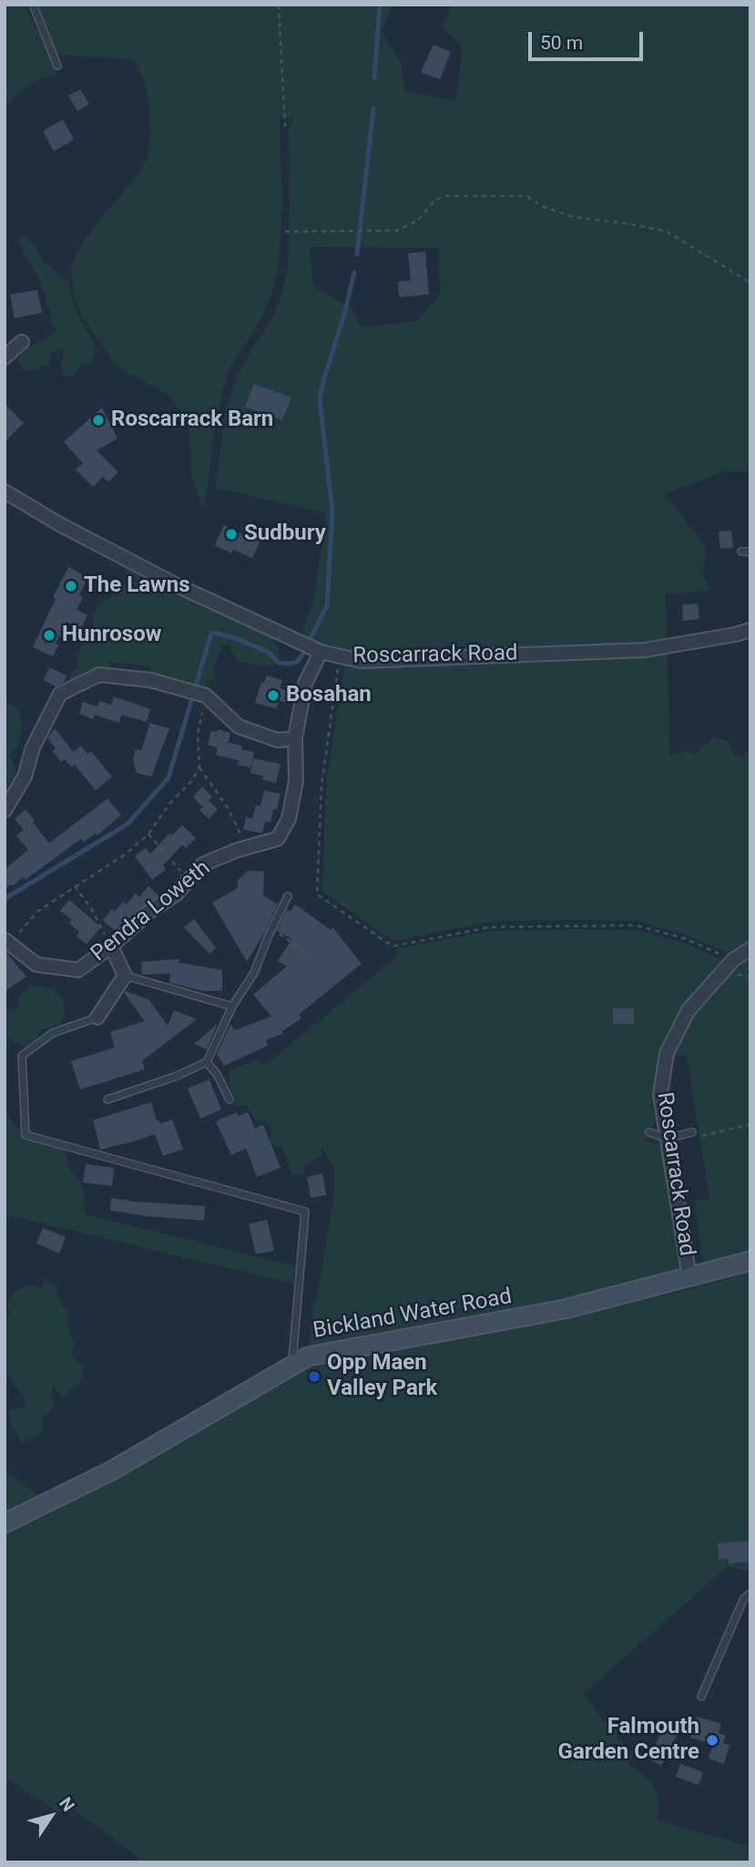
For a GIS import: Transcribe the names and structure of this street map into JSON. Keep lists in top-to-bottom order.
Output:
{
  "streets": {
    "street": ["Roscarrack Road", "Pendra Loweth", "Bickland Water Road"]
  },
  "crossings": [
    ["Roscarrack Road", "Pendra Loweth"],
    ["Roscarrack Road", "Bickland Water Road"]
  ],
  "places": [
    "Roscarrack Barn",
    "Sudbury",
    "The Lawns",
    "Hunrosow",
    "Bosahan",
    "Opp Maen Valley Park",
    "Falmouth Garden Centre"
  ],
  "scale_bar": "50 m",
  "north": "top right"
}
